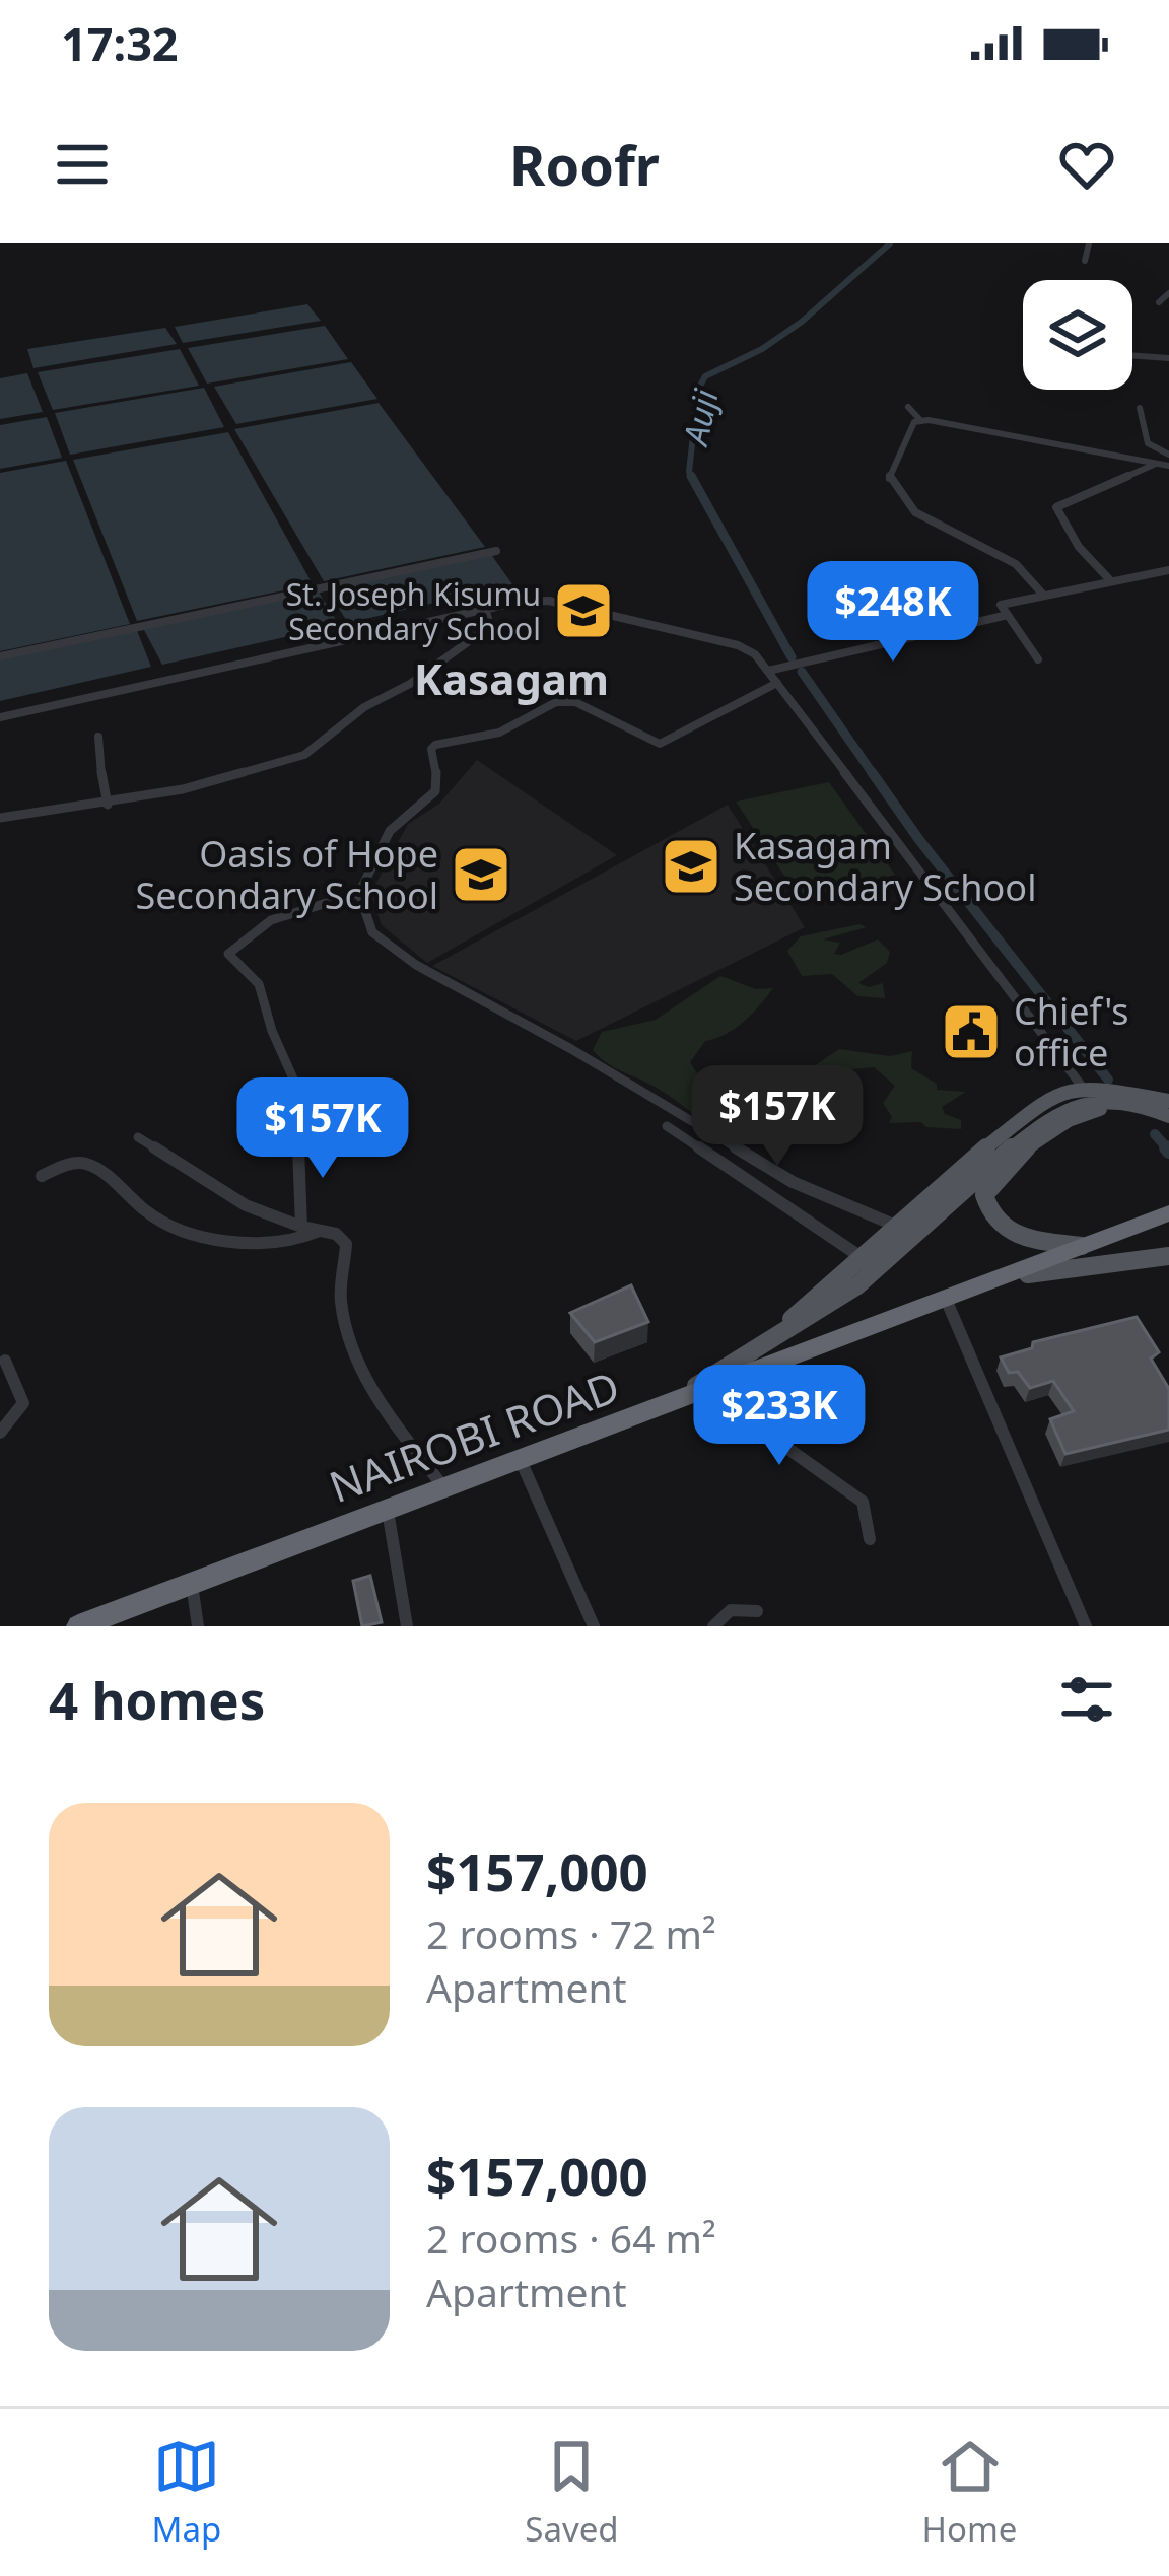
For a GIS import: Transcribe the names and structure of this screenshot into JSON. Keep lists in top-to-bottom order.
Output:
{
  "streets": {
    "highway": ["NAIROBI ROAD"]
  },
  "districts": ["Kasagam"],
  "water": ["Auji"],
  "places": {
    "school or university": ["St. Joseph Kisumu Secondary School", "Kasagam Secondary School", "Oasis of Hope Secondary School"],
    "public building": ["Chief's office"]
  },
  "page": {
    "status": "17:32",
    "header": "Roofr",
    "price": [
      "$248K",
      "$157K",
      "$157K",
      "$233K"
    ],
    "heading": "4 homes",
    "list": [
      {
        "name": "$157,000",
        "note": "2 rooms · 72 m² · Apartment"
      },
      {
        "name": "$157,000",
        "note": "2 rooms · 64 m² · Apartment"
      }
    ],
    "tabs": ["Map", "Saved", "Home"]
  }
}
